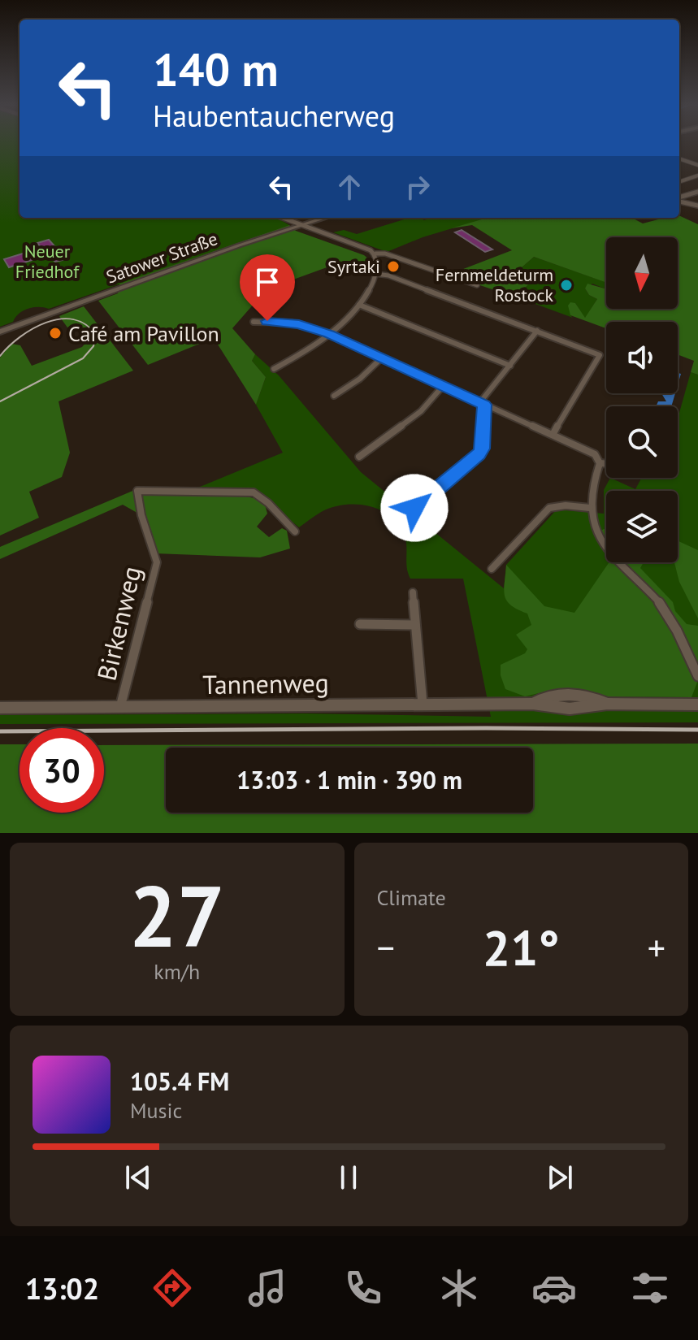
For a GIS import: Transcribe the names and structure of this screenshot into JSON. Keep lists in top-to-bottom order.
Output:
{
  "streets": {
    "main road": ["Satower Straße"],
    "street": ["Birkenweg", "Tannenweg"]
  },
  "crossings": [
    ["Birkenweg", "Tannenweg"]
  ],
  "parks": ["Neuer Friedhof"],
  "places": ["Syrtaki", "Fernmeldeturm Rostock", "Café am Pavillon"],
  "north": "bottom",
  "page": {
    "turn": ["140 m", "Haubentaucherweg"],
    "limit": "30",
    "trip": "13:03 · 1 min · 390 m",
    "tile": [
      ["27", "km/h"],
      "Climate"
    ],
    "heat": ["−", "21°", "+"],
    "song": ["105.4 FM", "Music"],
    "tabs": "13:02"
  }
}
